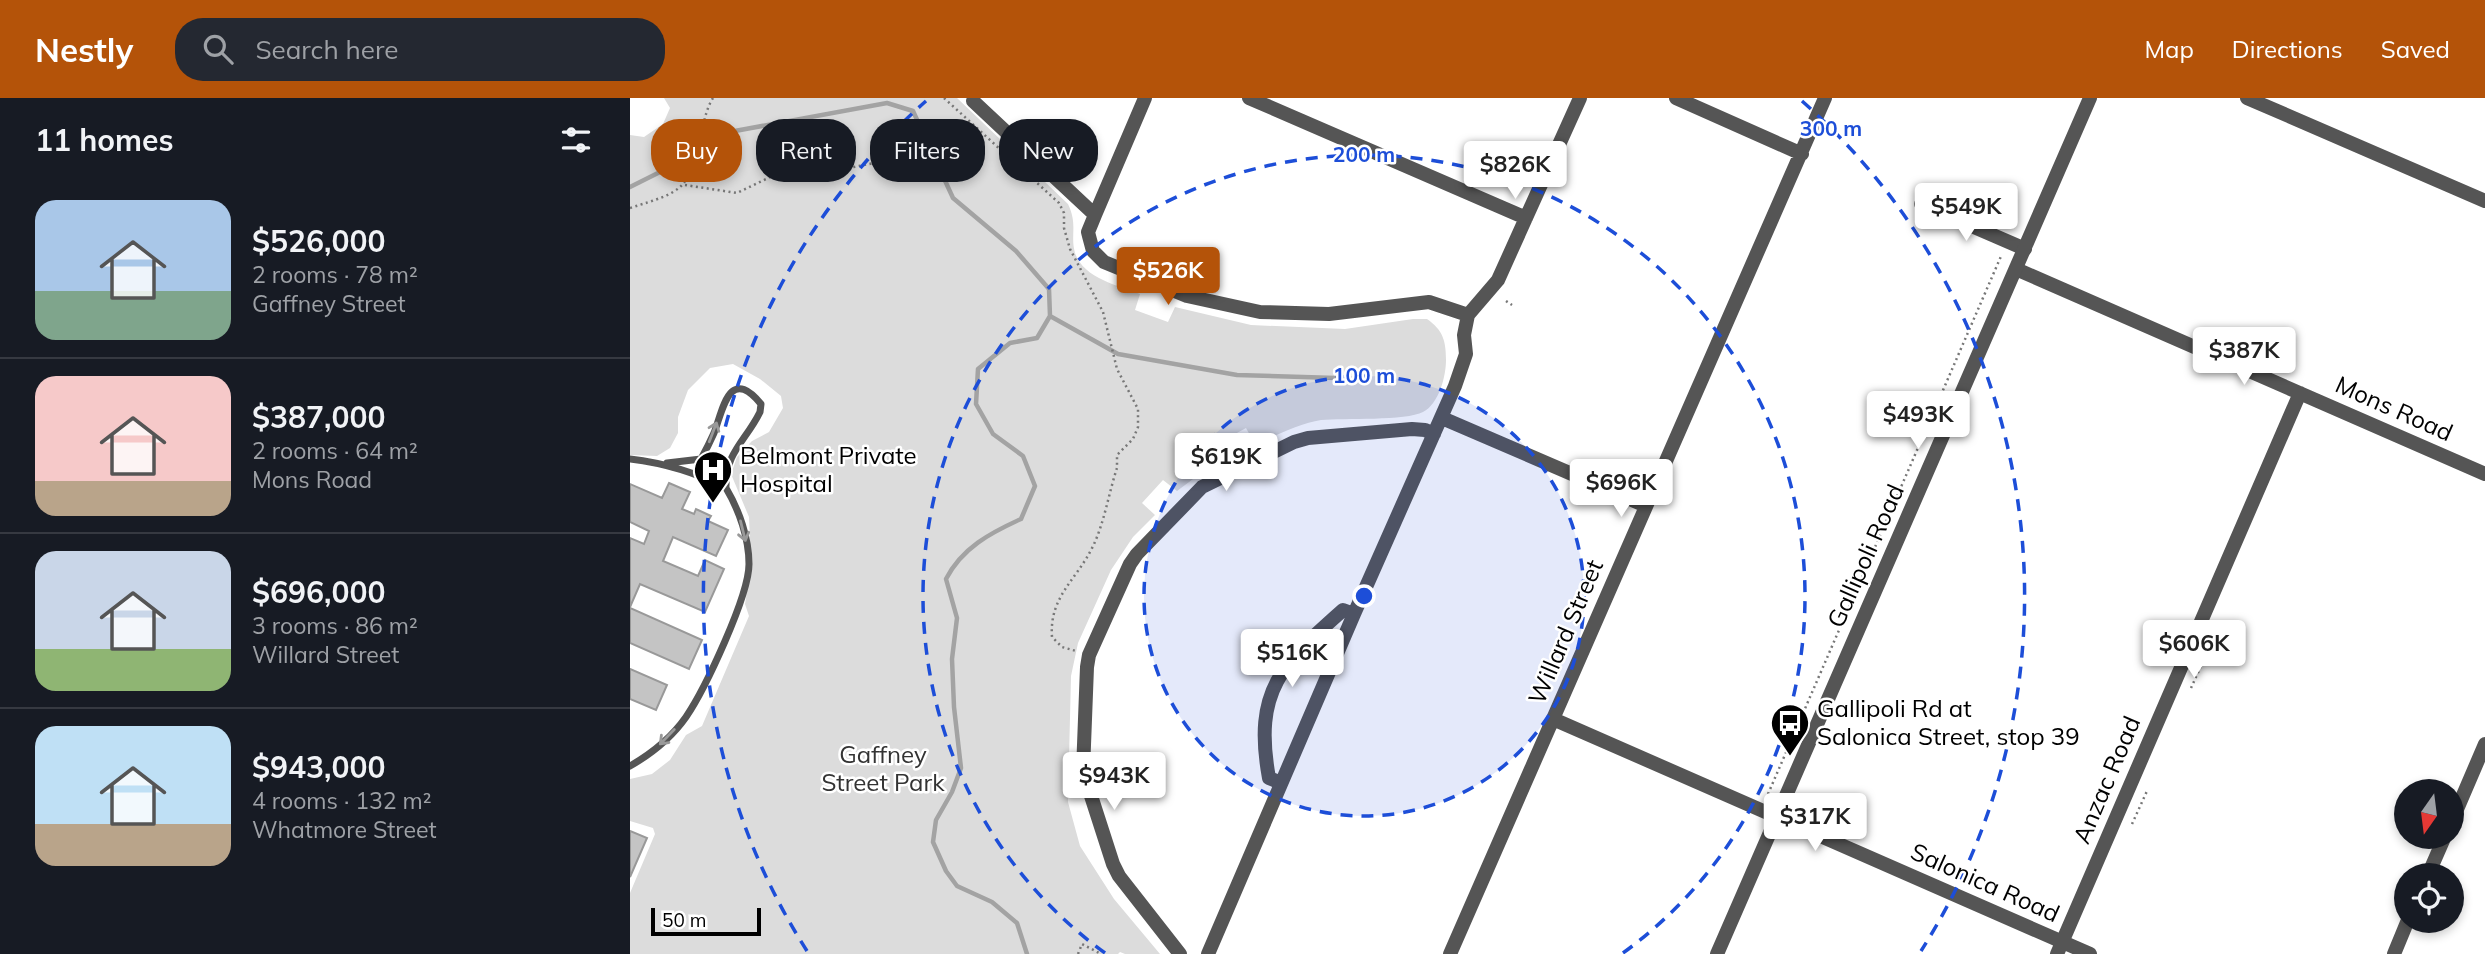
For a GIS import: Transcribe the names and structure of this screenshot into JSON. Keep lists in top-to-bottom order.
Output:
{
  "streets": {
    "street": [
      "Mons Road",
      "Gallipoli Road",
      "Willard Street",
      "Anzac Road",
      "Salonica Road"
    ]
  },
  "crossings": [
    ["Mons Road", "Gallipoli Road"],
    ["Mons Road", "Anzac Road"],
    ["Gallipoli Road", "Salonica Road"],
    ["Willard Street", "Salonica Road"],
    ["Anzac Road", "Salonica Road"]
  ],
  "parks": ["Gaffney Street Park"],
  "places": {
    "hospital": ["Belmont Private Hospital"],
    "bus stop": ["Gallipoli Rd at Salonica Street, stop 39"]
  },
  "scale_bar": "50 m",
  "north": "bottom",
  "page": {
    "header": "Nestly",
    "search": "Search here",
    "nav": ["Map", "Directions", "Saved"],
    "heading": "11 homes",
    "chip": [
      "Buy",
      "Rent",
      "Filters",
      "New"
    ],
    "price": [
      "$826K",
      "$549K",
      "$526K",
      "$387K",
      "$493K",
      "$619K",
      "$696K",
      "$606K",
      "$516K",
      "$943K",
      "$317K"
    ],
    "list": [
      {
        "name": "$526,000",
        "note": "2 rooms · 78 m² · Gaffney Street"
      },
      {
        "name": "$387,000",
        "note": "2 rooms · 64 m² · Mons Road"
      },
      {
        "name": "$696,000",
        "note": "3 rooms · 86 m² · Willard Street"
      },
      {
        "name": "$943,000",
        "note": "4 rooms · 132 m² · Whatmore Street"
      }
    ],
    "scale": "50 m"
  },
  "rings": ["300 m", "200 m", "100 m"]
}
